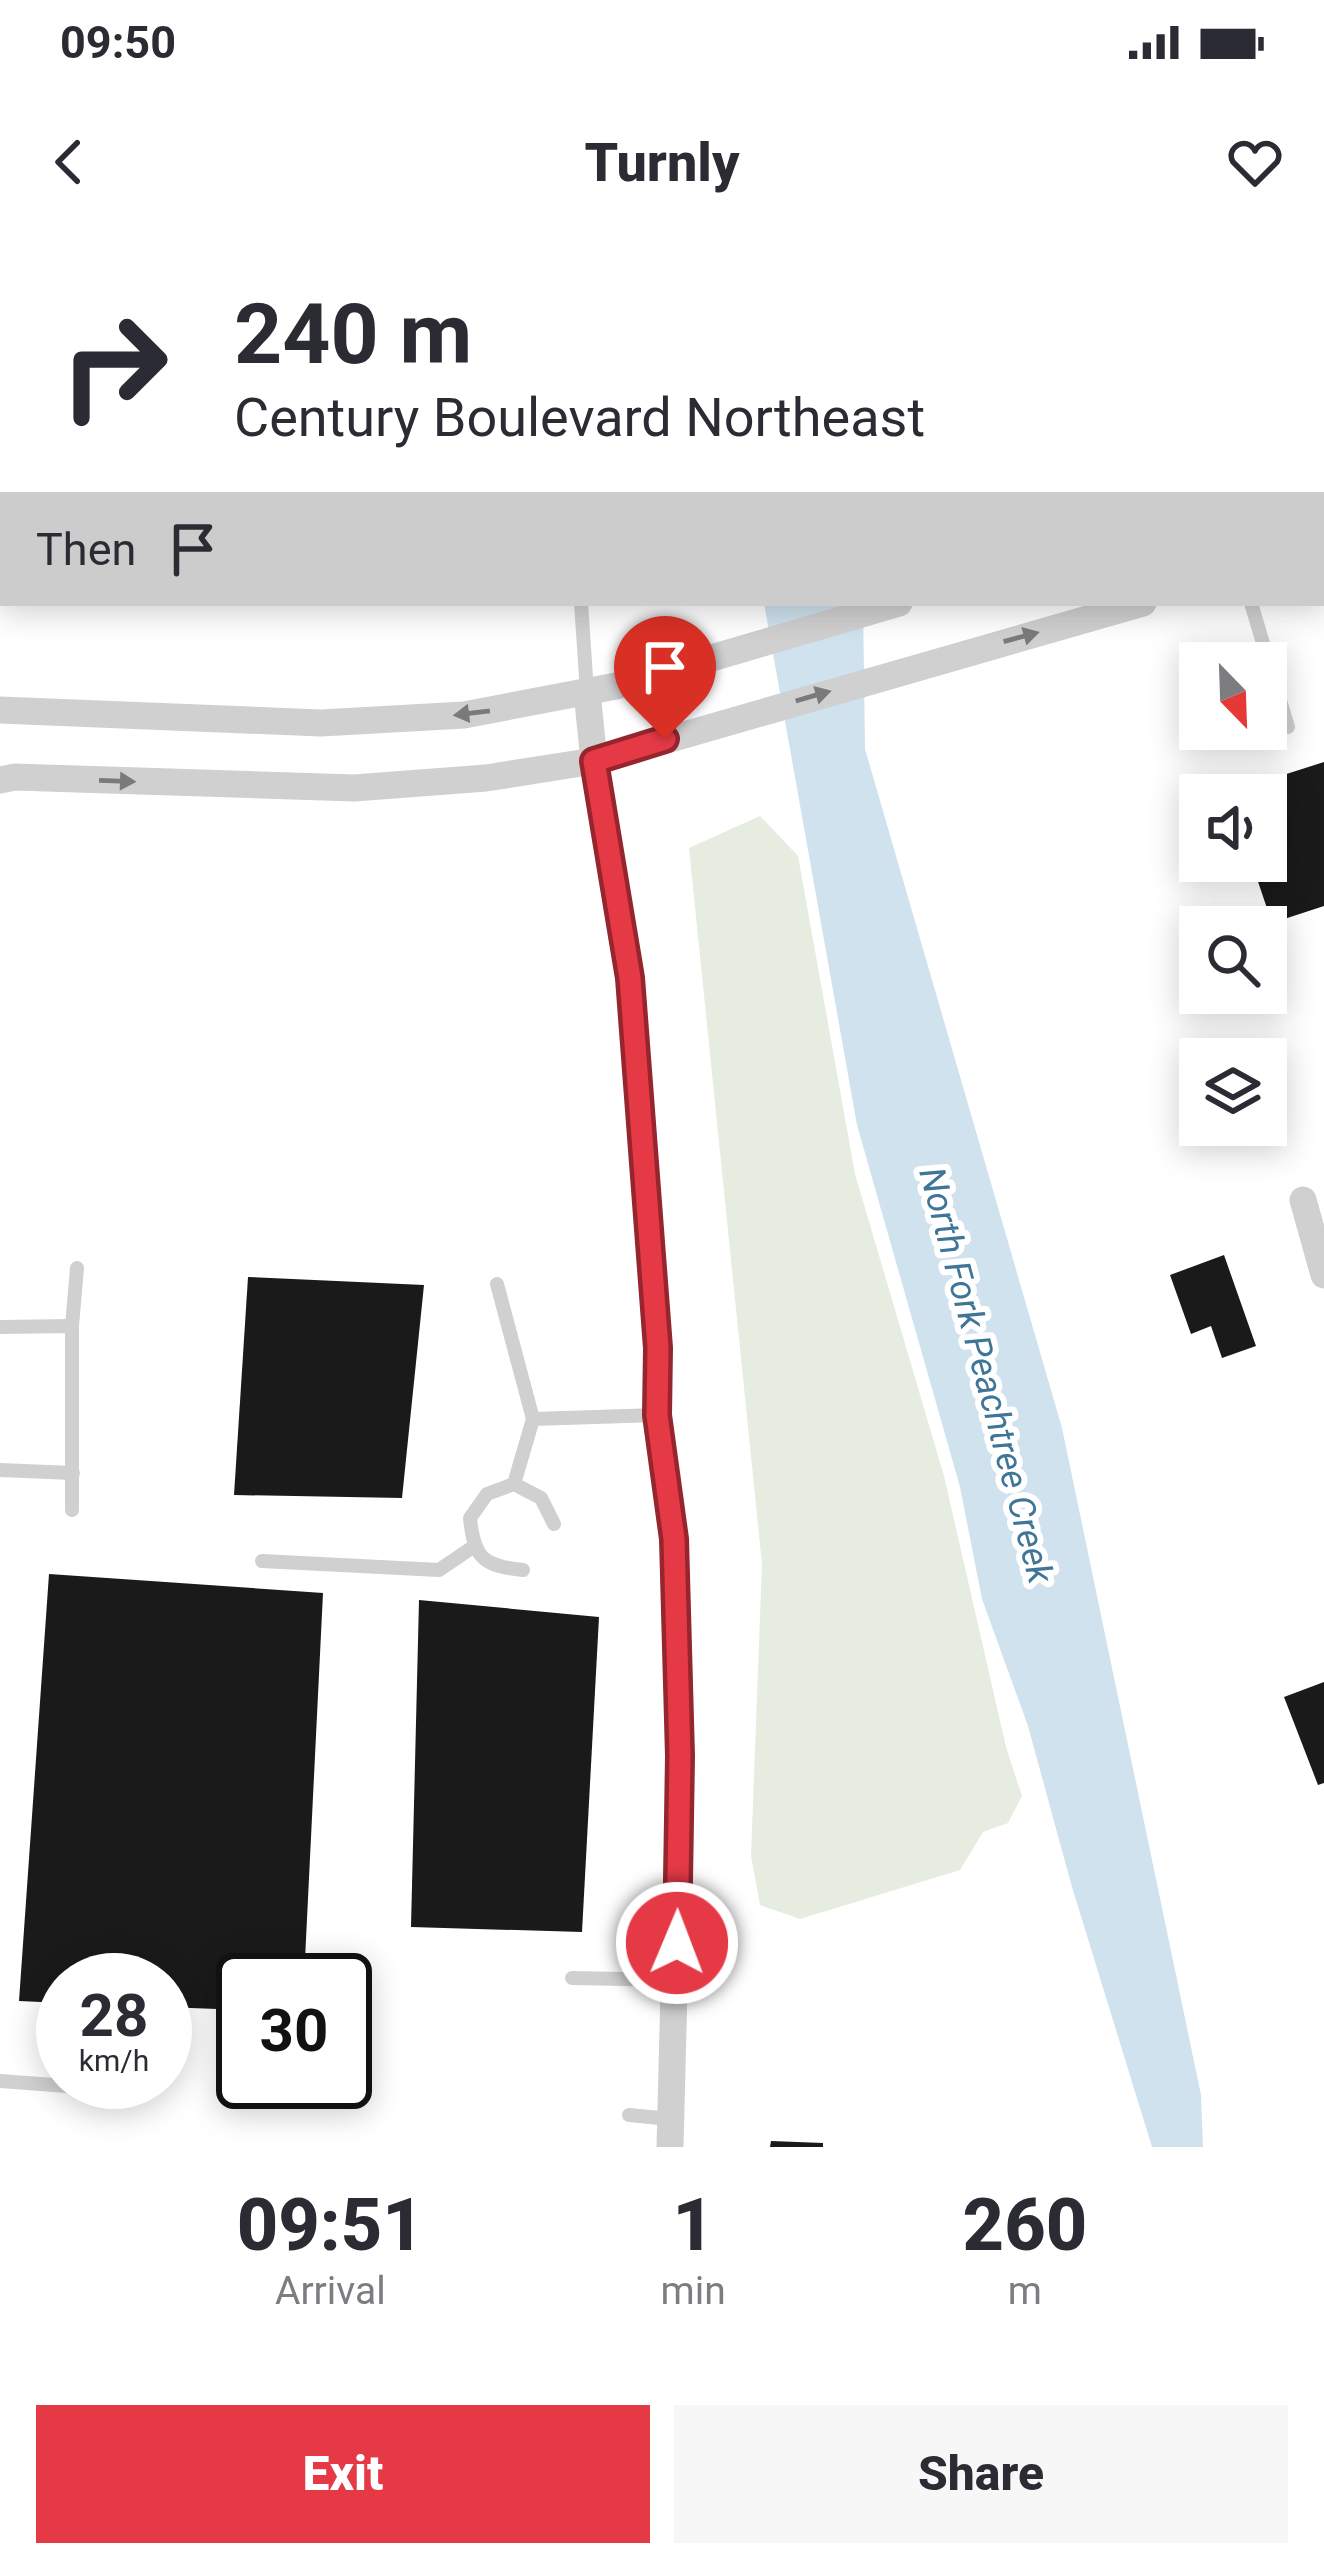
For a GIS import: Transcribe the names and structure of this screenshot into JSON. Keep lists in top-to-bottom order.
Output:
{
  "water": ["North Fork Peachtree Creek"],
  "north": "bottom right",
  "page": {
    "status": "09:50",
    "header": "Turnly",
    "turn": ["240 m", "Century Boulevard Northeast"],
    "then": "Then",
    "speed": "28 km/h",
    "limit": "30",
    "eta": [
      "09:51",
      "Arrival",
      "1",
      "min",
      "260",
      "m"
    ],
    "buttons": ["Exit", "Share"]
  }
}
